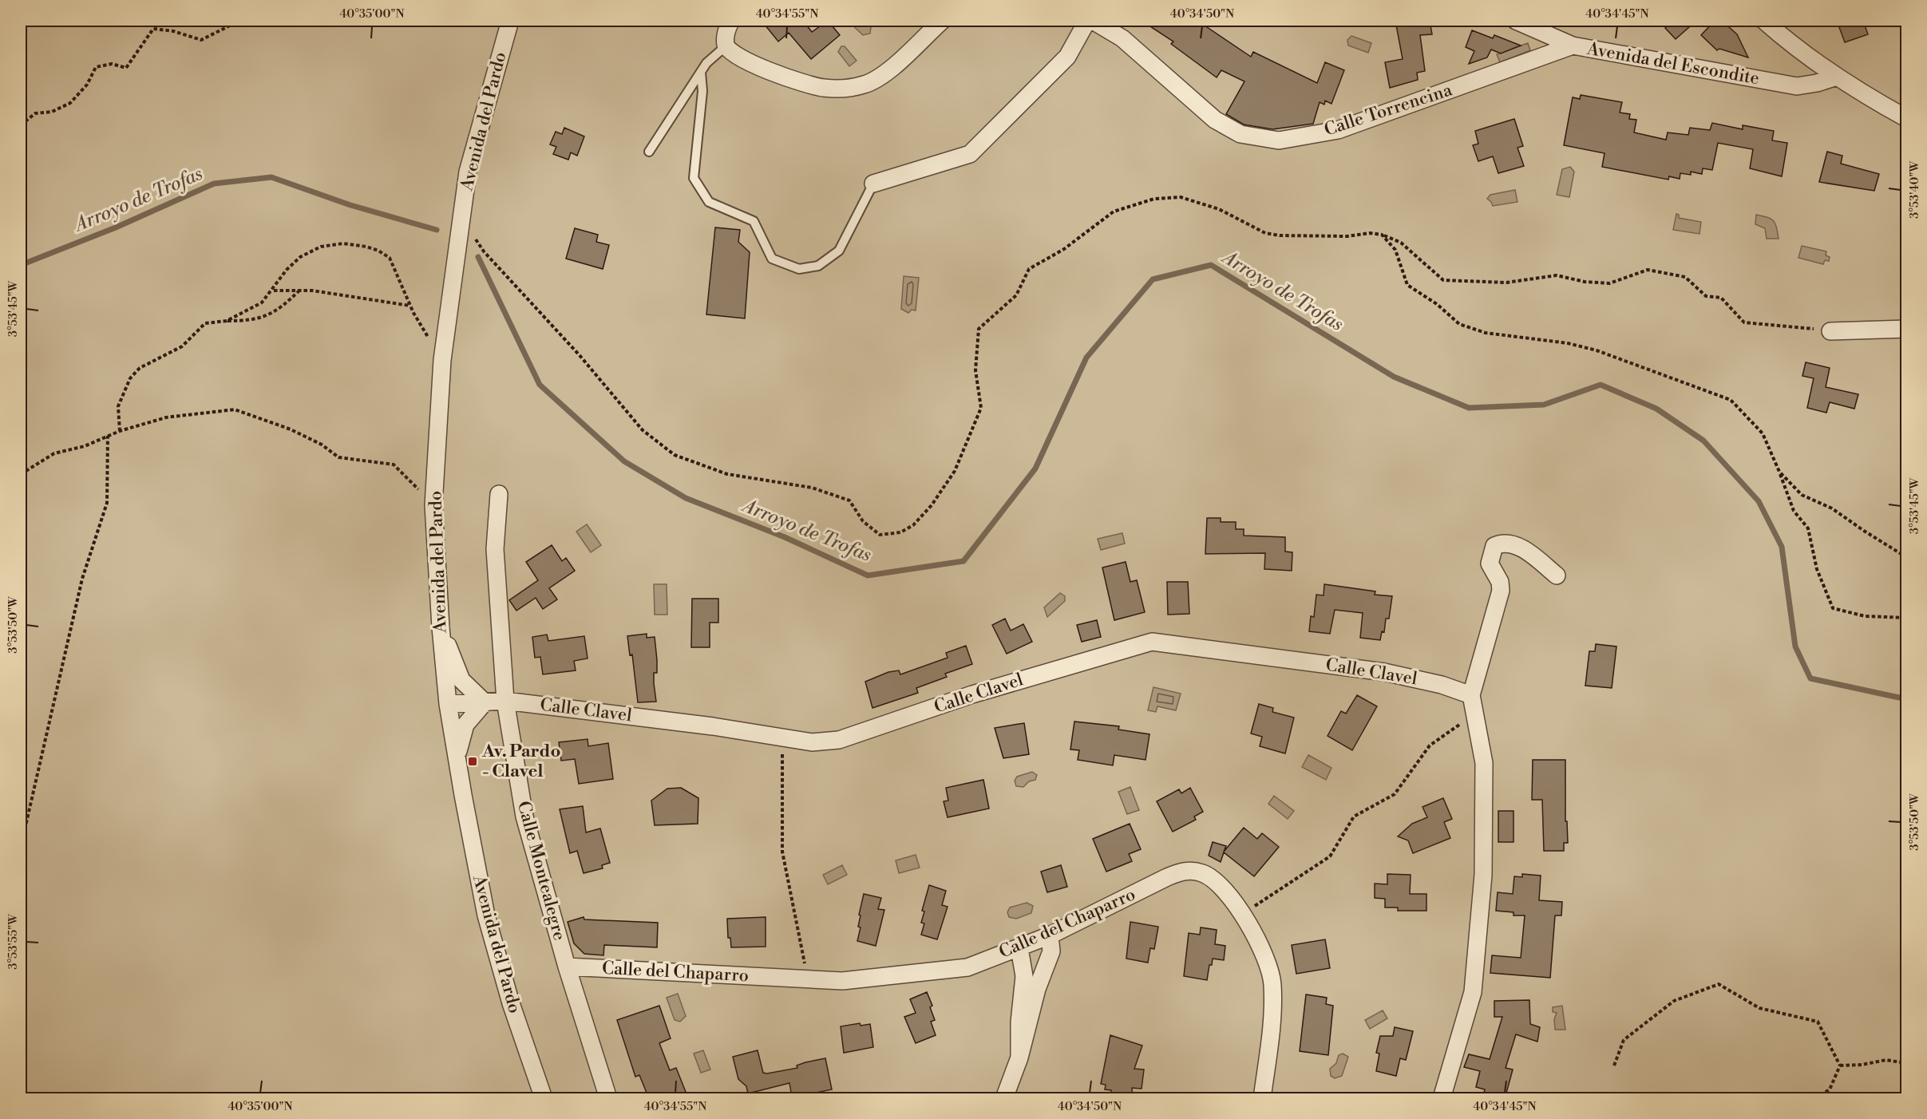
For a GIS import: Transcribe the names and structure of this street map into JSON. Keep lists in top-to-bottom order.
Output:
{
  "streets": {
    "street": [
      "Avenida del Escondite",
      "Calle Torrencina",
      "Avenida del Pardo",
      "Calle Clavel",
      "Calle Montealegre",
      "Calle del Chaparro"
    ]
  },
  "crossings": [
    ["Avenida del Escondite", "Calle Torrencina"],
    ["Avenida del Pardo", "Calle Clavel"],
    ["Calle Clavel", "Calle Montealegre"],
    ["Calle Montealegre", "Calle del Chaparro"]
  ],
  "water": ["Arroyo de Trofas"],
  "places": {
    "transit": ["Av. Pardo - Clavel"]
  },
  "coordinates": [
    "40°35'00\"N",
    "40°34'55\"N",
    "40°34'50\"N",
    "40°34'45\"N",
    "3°53'40\"W",
    "3°53'45\"W",
    "3°53'50\"W",
    "3°53'55\"W"
  ]
}
